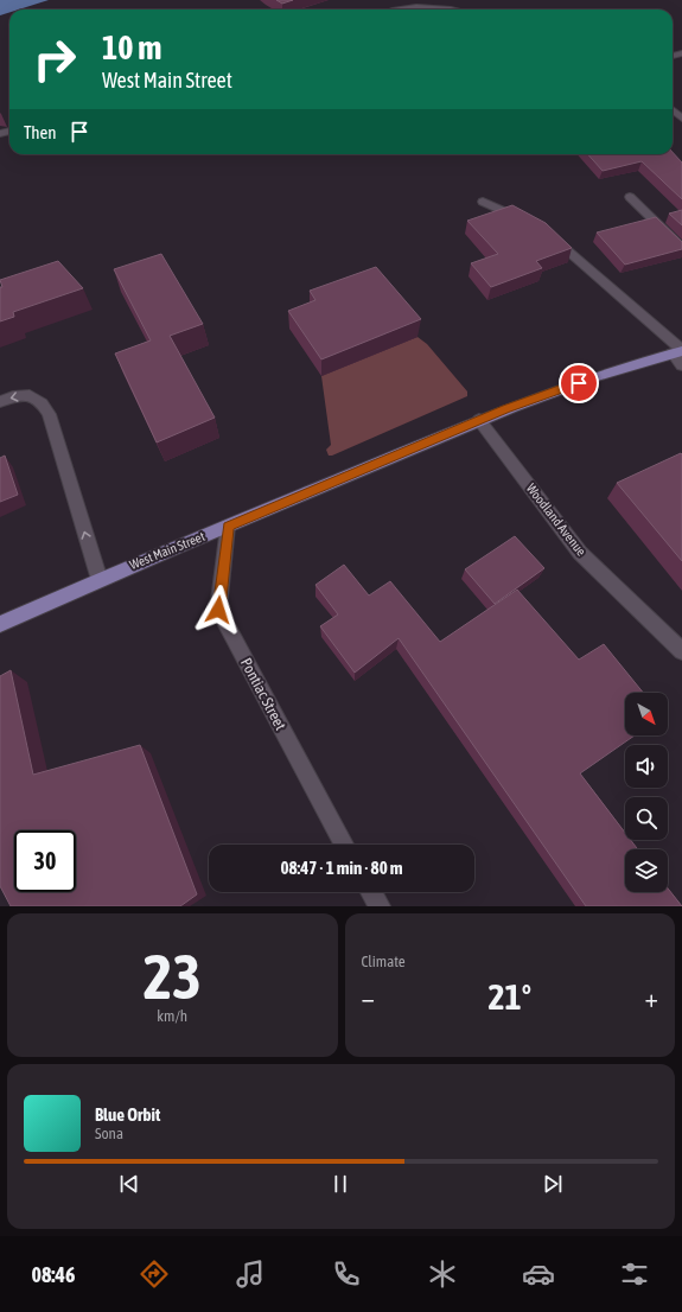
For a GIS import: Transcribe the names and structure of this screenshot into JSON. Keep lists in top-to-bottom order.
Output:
{
  "streets": {
    "main road": ["West Main Street"],
    "street": ["Woodland Avenue", "Pontiac Street"]
  },
  "crossings": [
    ["Woodland Avenue", "West Main Street"],
    ["West Main Street", "Pontiac Street"]
  ],
  "north": "bottom right",
  "page": {
    "turn": ["10 m", "West Main Street"],
    "then": "Then",
    "limit": "30",
    "trip": "08:47 · 1 min · 80 m",
    "tile": [
      ["23", "km/h"],
      "Climate"
    ],
    "heat": ["−", "21°", "+"],
    "song": ["Blue Orbit", "Sona"],
    "tabs": "08:46"
  }
}
